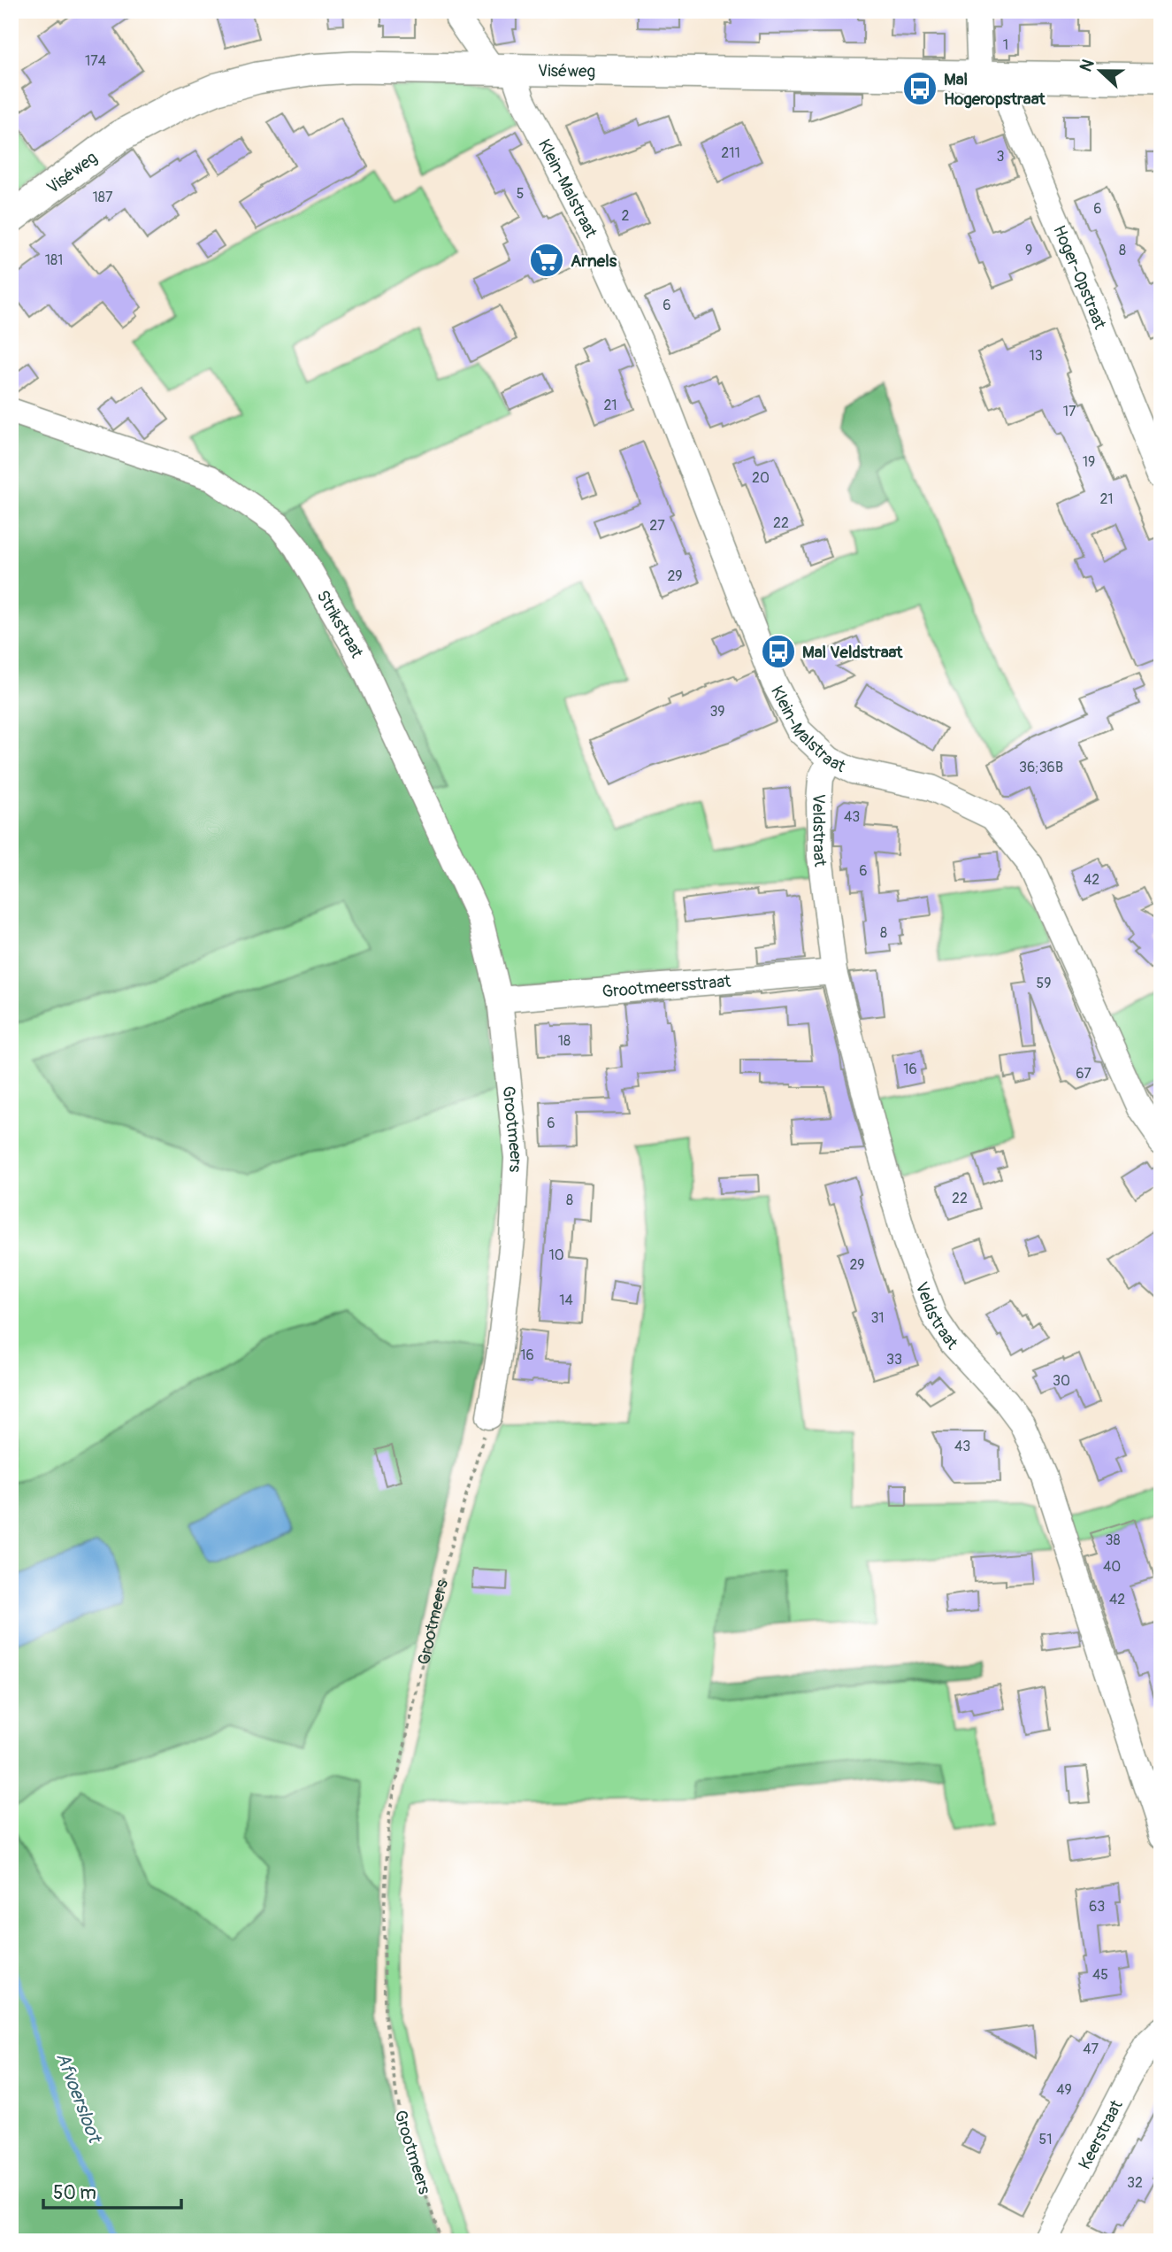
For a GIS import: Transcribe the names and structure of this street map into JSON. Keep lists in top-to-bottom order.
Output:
{
  "streets": {
    "main road": ["Viséweg"],
    "street": [
      "Klein-Malstraat",
      "Hoger-Opstraat",
      "Strikstraat",
      "Veldstraat",
      "Grootmeersstraat",
      "Grootmeers",
      "Keerstraat"
    ]
  },
  "crossings": [
    ["Viséweg", "Klein-Malstraat"],
    ["Viséweg", "Hoger-Opstraat"],
    ["Klein-Malstraat", "Veldstraat"],
    ["Strikstraat", "Grootmeersstraat"],
    ["Strikstraat", "Grootmeers"],
    ["Veldstraat", "Grootmeersstraat"],
    ["Grootmeersstraat", "Grootmeers"]
  ],
  "water": ["Afvoersloot"],
  "places": {
    "bus stop": ["Mal Hogeropstraat", "Mal Veldstraat"],
    "supermarket": ["Arnels"]
  },
  "house_numbers": [
    "1",
    "174",
    "211",
    "3",
    "5",
    "187",
    "6",
    "2",
    "9",
    "8",
    "181",
    "6",
    "13",
    "21",
    "17",
    "19",
    "20",
    "21",
    "22",
    "27",
    "29",
    "39",
    "36;36B",
    "43",
    "6",
    "42",
    "8",
    "59",
    "18",
    "16",
    "67",
    "6",
    "22",
    "8",
    "10",
    "29",
    "14",
    "31",
    "16",
    "33",
    "30",
    "43",
    "38",
    "40",
    "42",
    "63",
    "45",
    "47",
    "49",
    "51",
    "32"
  ],
  "scale_bar": "50 m",
  "north": "left"
}
